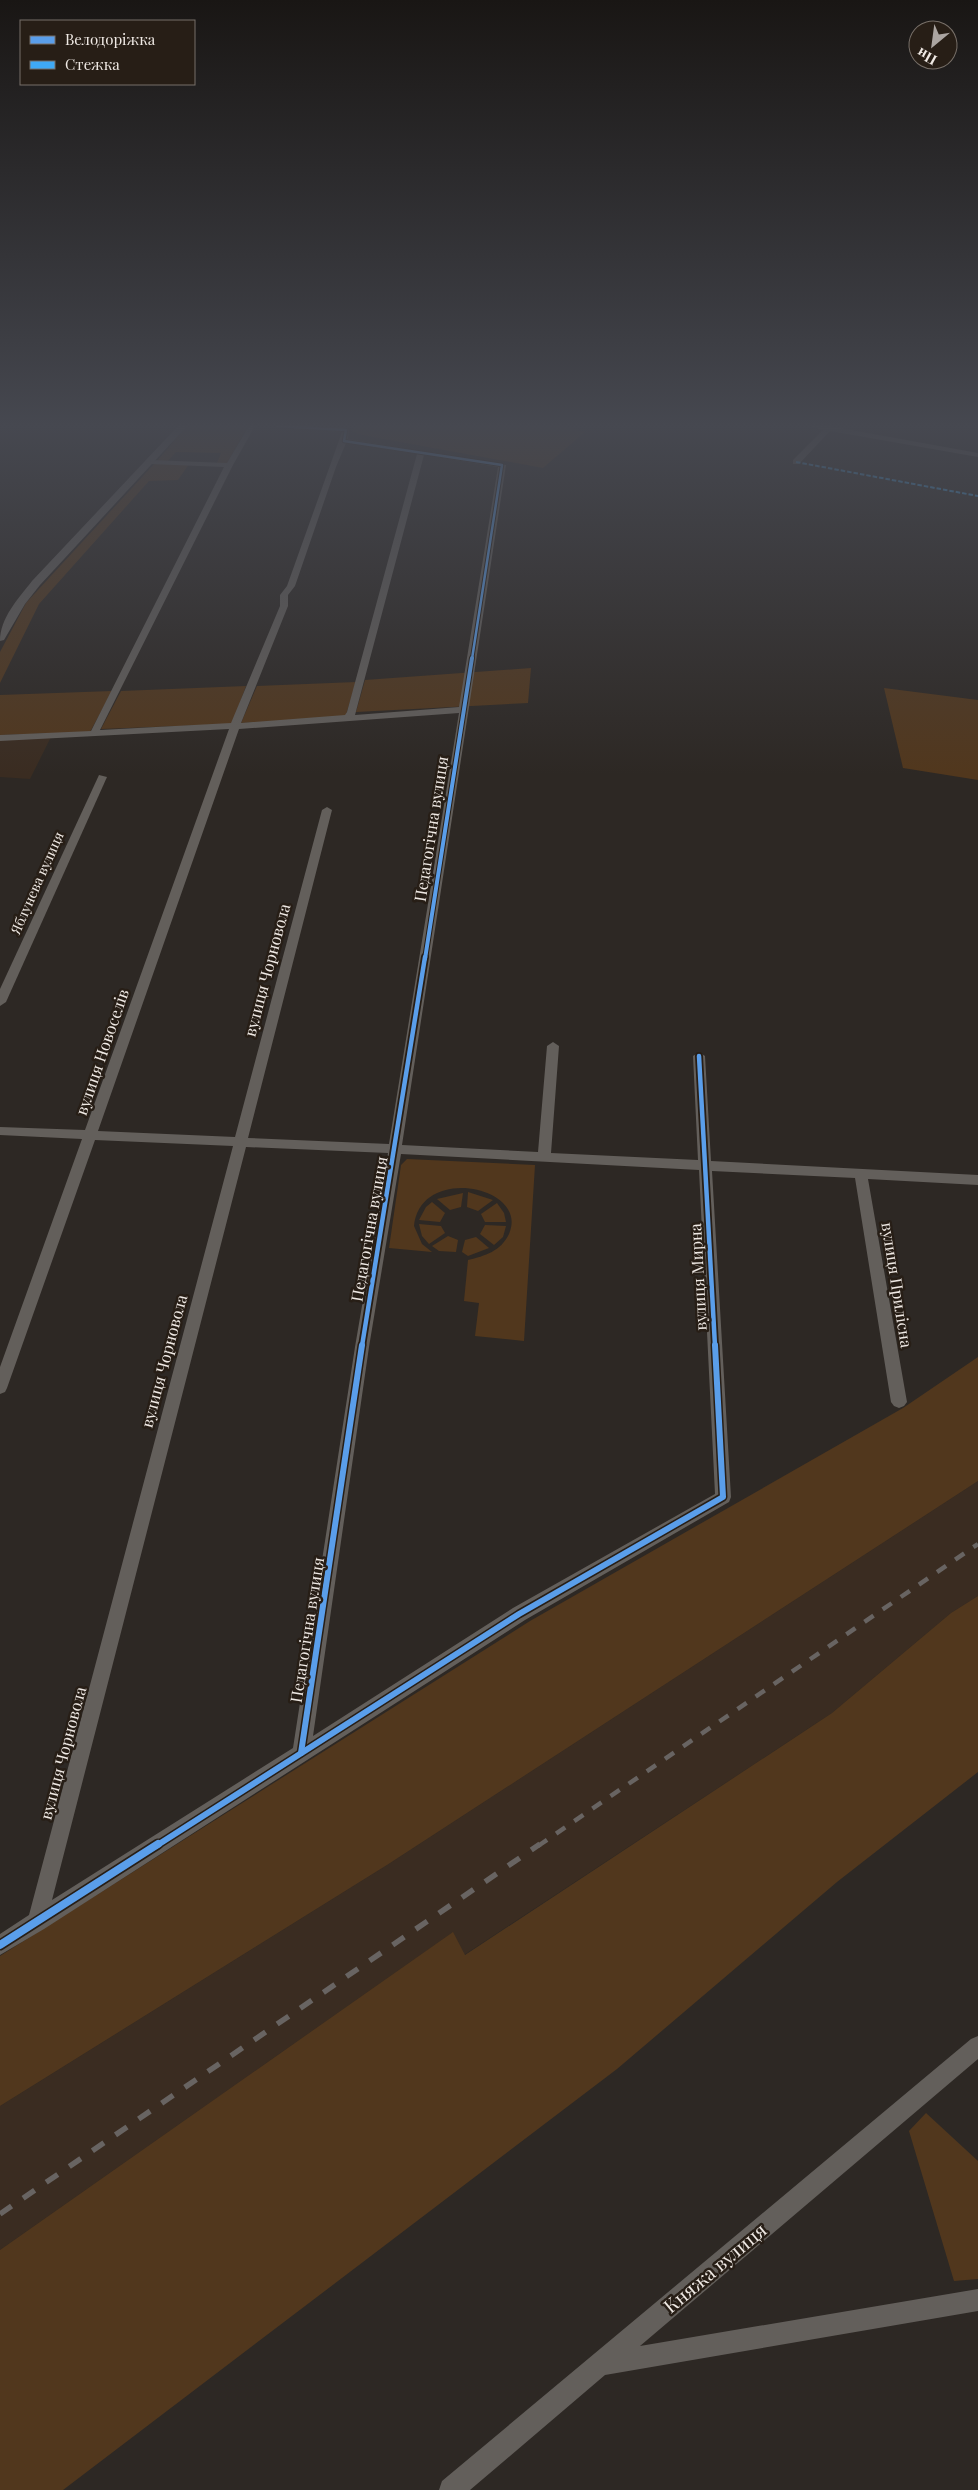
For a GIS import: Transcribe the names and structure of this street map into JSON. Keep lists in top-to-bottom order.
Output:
{
  "streets": {
    "street": [
      "Педагогічна вулиця",
      "Яблунева вулиця",
      "вулиця Чорновола",
      "вулиця Новоселів",
      "вулиця Мирна",
      "вулиця Прилісна",
      "Княжа вулиця"
    ]
  },
  "crossings": [
    ["Педагогічна вулиця", "вулиця Мирна"]
  ],
  "legend": ["Велодоріжка", "Стежка"],
  "north": "bottom left"
}
